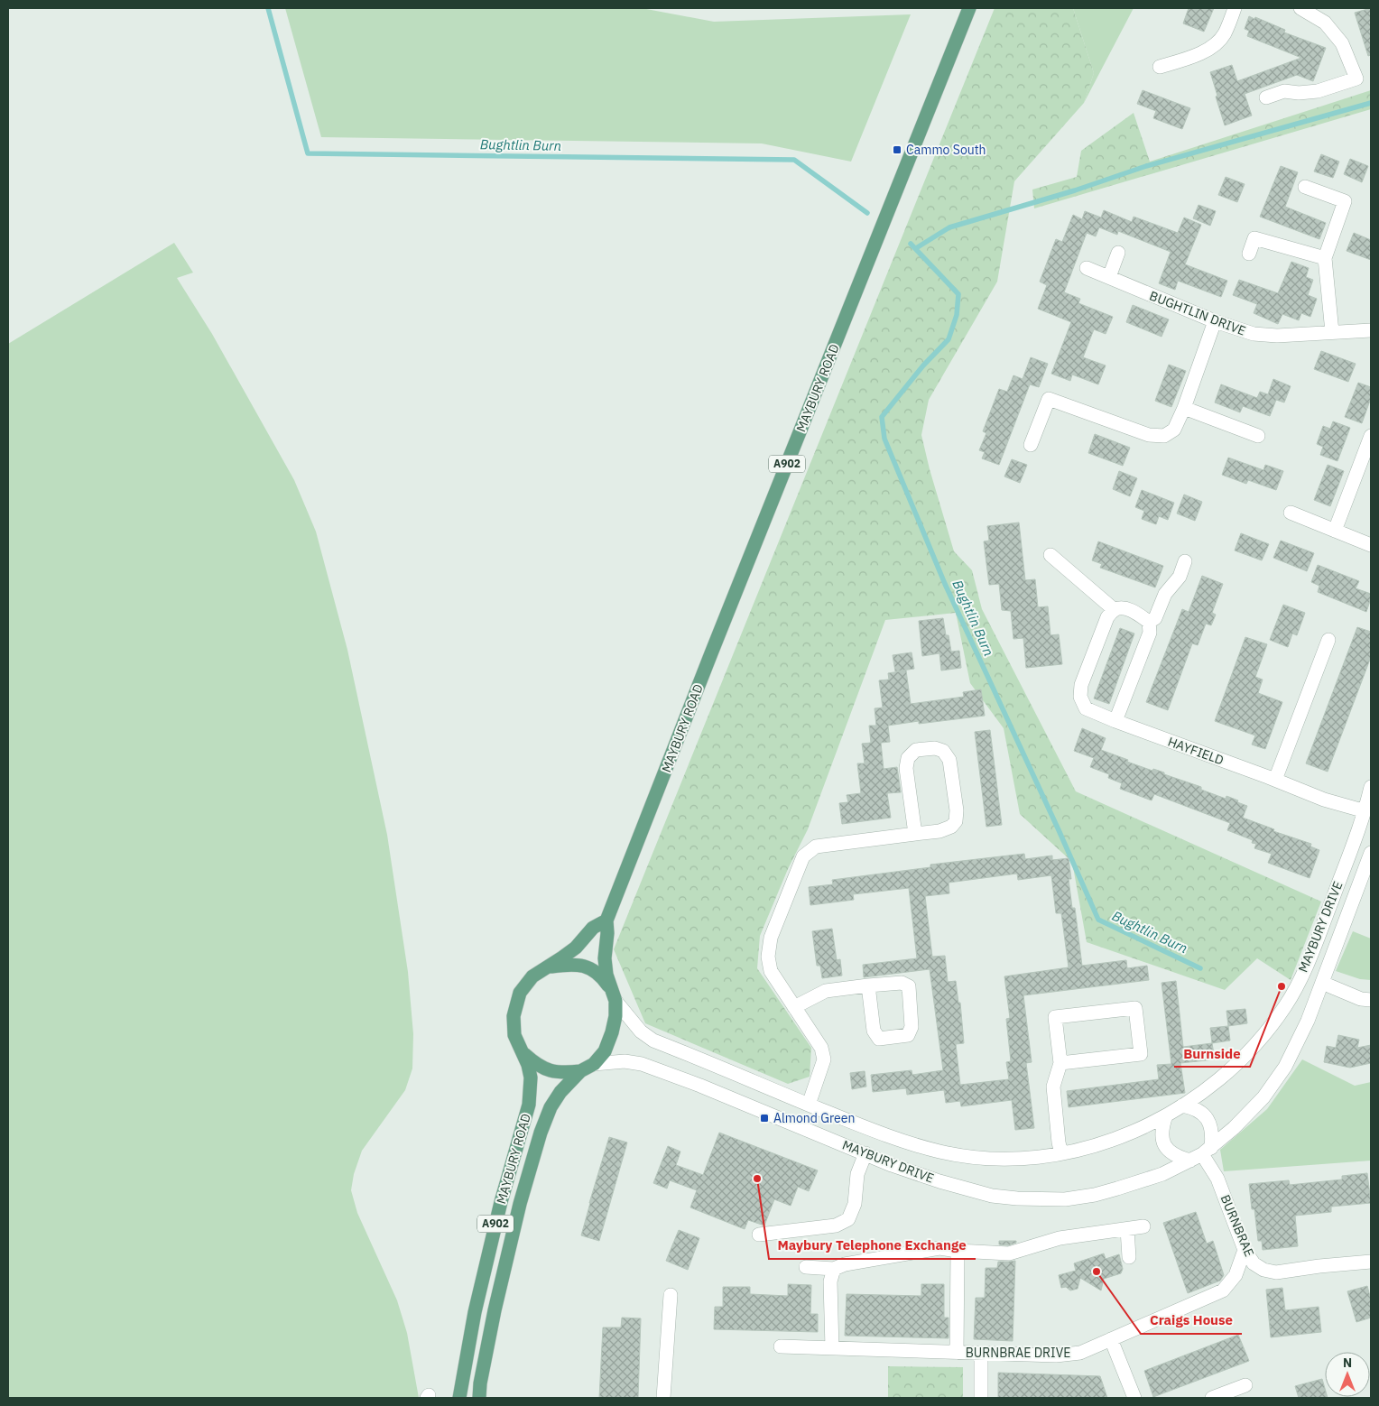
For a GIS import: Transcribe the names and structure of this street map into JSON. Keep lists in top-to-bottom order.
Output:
{
  "streets": {
    "main road": ["MAYBURY ROAD", "A902"],
    "street": [
      "BUGHTLIN DRIVE",
      "HAYFIELD",
      "MAYBURY DRIVE",
      "BURNBRAE",
      "BURNBRAE DRIVE"
    ]
  },
  "crossings": [
    ["MAYBURY ROAD", "MAYBURY DRIVE"],
    ["HAYFIELD", "MAYBURY DRIVE"],
    ["MAYBURY DRIVE", "BURNBRAE"],
    ["BURNBRAE", "BURNBRAE DRIVE"]
  ],
  "water": ["Bughtlin Burn"],
  "places": {
    "transit": ["Cammo South", "Almond Green"],
    "other": ["Burnside", "Maybury Telephone Exchange", "Craigs House"]
  },
  "north": "top"
}
